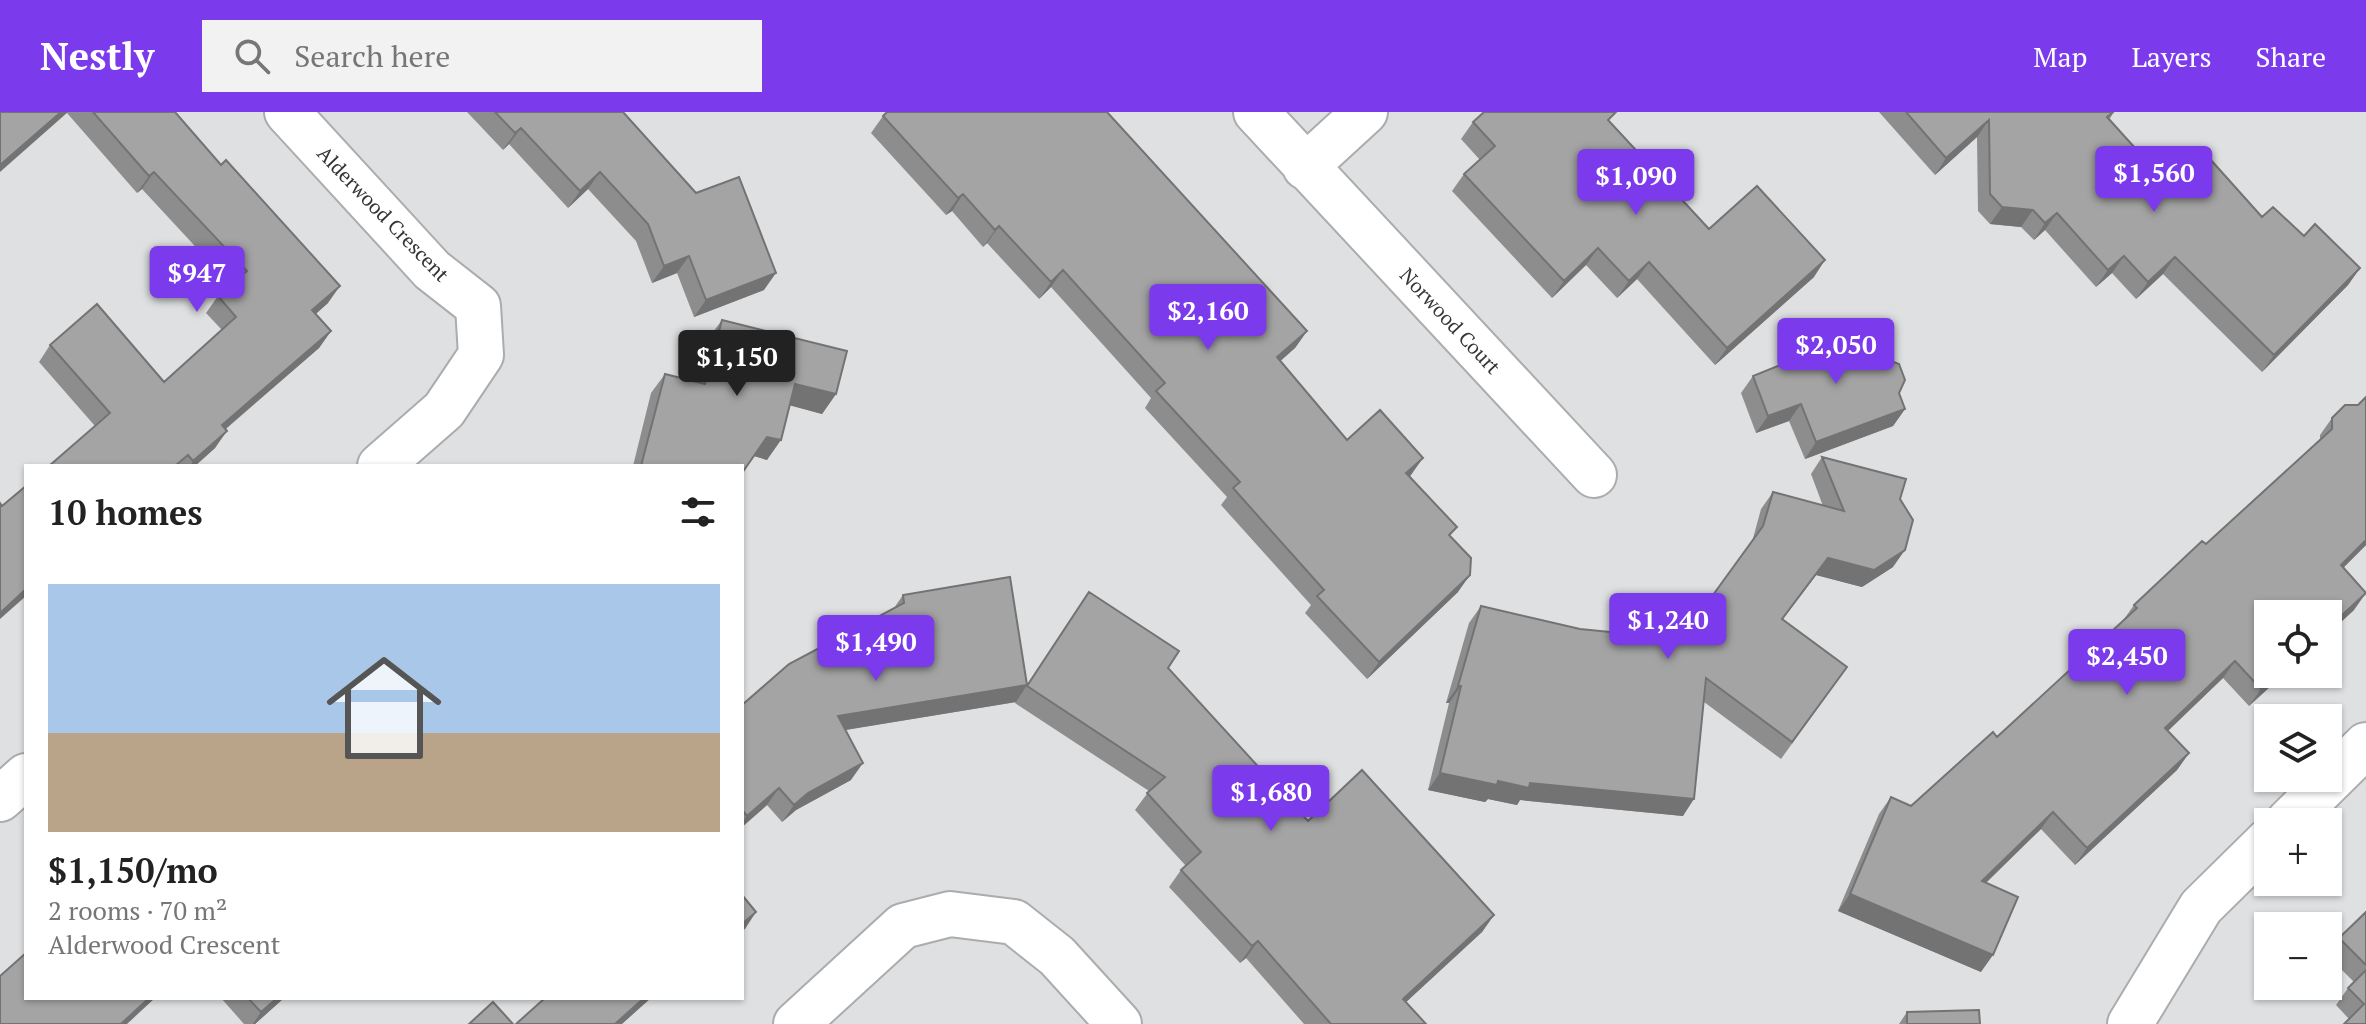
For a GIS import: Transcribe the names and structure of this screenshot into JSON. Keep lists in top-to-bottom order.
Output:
{
  "streets": {
    "street": ["Alderwood Crescent", "Norwood Court"]
  },
  "page": {
    "header": "Nestly",
    "search": "Search here",
    "nav": ["Map", "Layers", "Share"],
    "price": [
      "$1,560",
      "$1,090",
      "$947",
      "$2,160",
      "$2,050",
      "$1,150",
      "$1,240",
      "$1,490",
      "$2,450",
      "$1,680"
    ],
    "heading": "10 homes",
    "list": [
      {
        "name": "$1,150/mo",
        "note": "2 rooms · 70 m² · Alderwood Crescent"
      }
    ],
    "map_buttons": ["+", "−"]
  }
}
